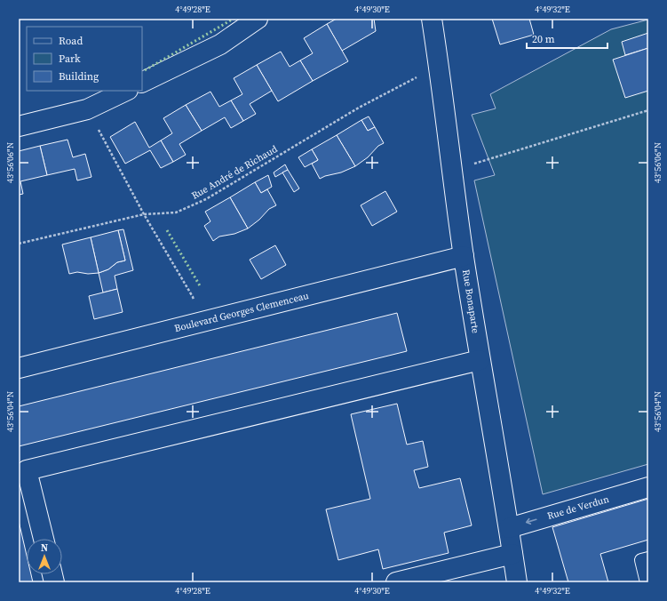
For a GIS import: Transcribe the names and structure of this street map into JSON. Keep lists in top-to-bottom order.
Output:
{
  "streets": {
    "street": ["Rue Bonaparte", "Boulevard Georges Clemenceau", "Rue de Verdun"],
    "path": ["Rue André de Richaud"]
  },
  "crossings": [
    ["Rue André de Richaud", "Rue Bonaparte"],
    ["Rue Bonaparte", "Boulevard Georges Clemenceau"],
    ["Rue Bonaparte", "Rue de Verdun"]
  ],
  "one_way": ["Rue de Verdun"],
  "legend": ["Road", "Park", "Building"],
  "scale_bar": "20 m",
  "north": "top",
  "coordinates": [
    "4°49'28\"E",
    "4°49'30\"E",
    "4°49'32\"E",
    "43°56'06\"N",
    "43°56'04\"N"
  ]
}
